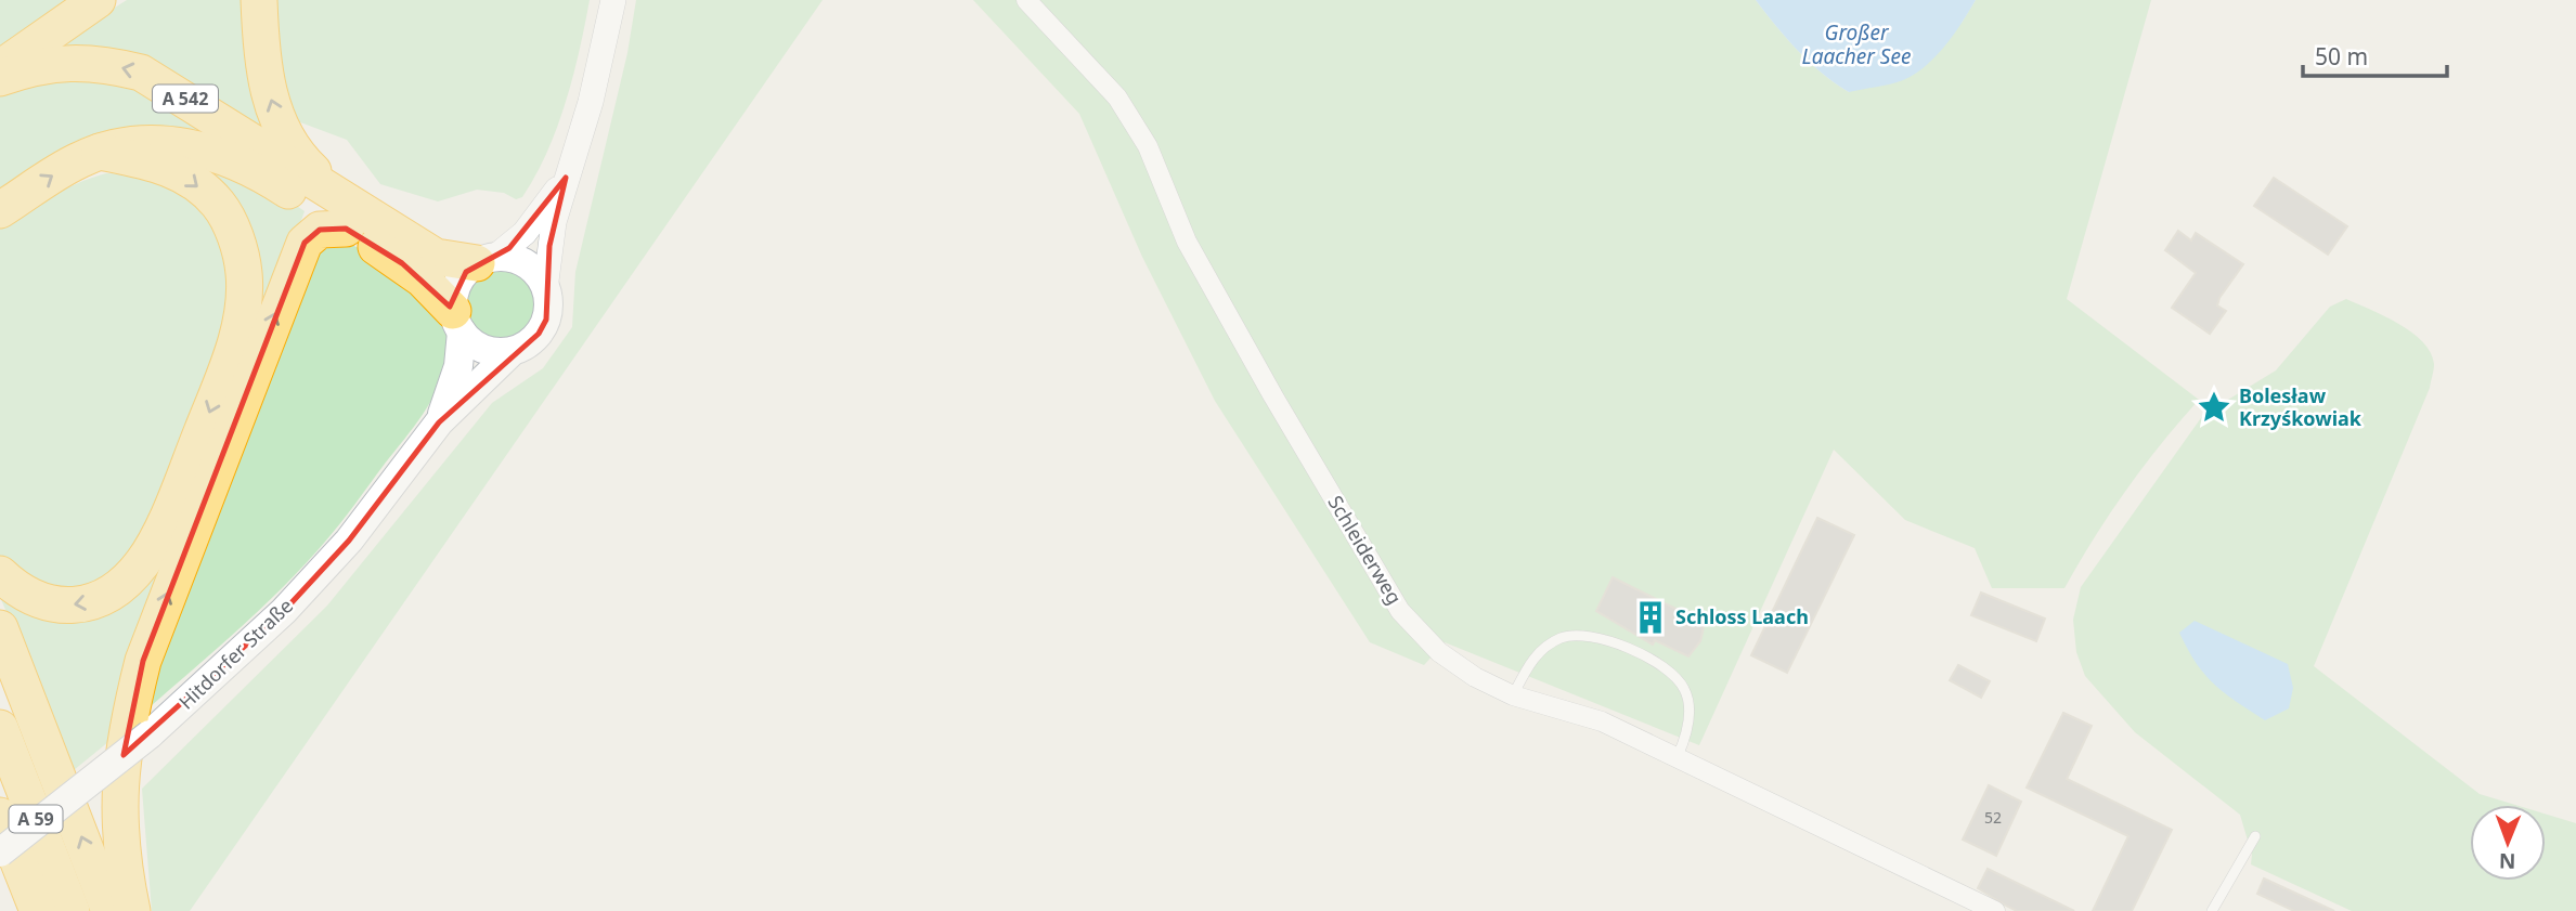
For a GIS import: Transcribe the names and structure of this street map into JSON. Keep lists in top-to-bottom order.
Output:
{
  "streets": {
    "highway": ["A 542", "A 59"],
    "main road": ["Hitdorfer Straße"],
    "street": ["Schleiderweg"]
  },
  "crossings": [
    ["A 542", "Hitdorfer Straße"]
  ],
  "water": ["Großer Laacher See"],
  "places": {
    "place": ["Bolesław Krzyśkowiak"],
    "building": ["Schloss Laach"]
  },
  "house_numbers": ["52"],
  "scale_bar": "50 m",
  "north": "bottom"
}
